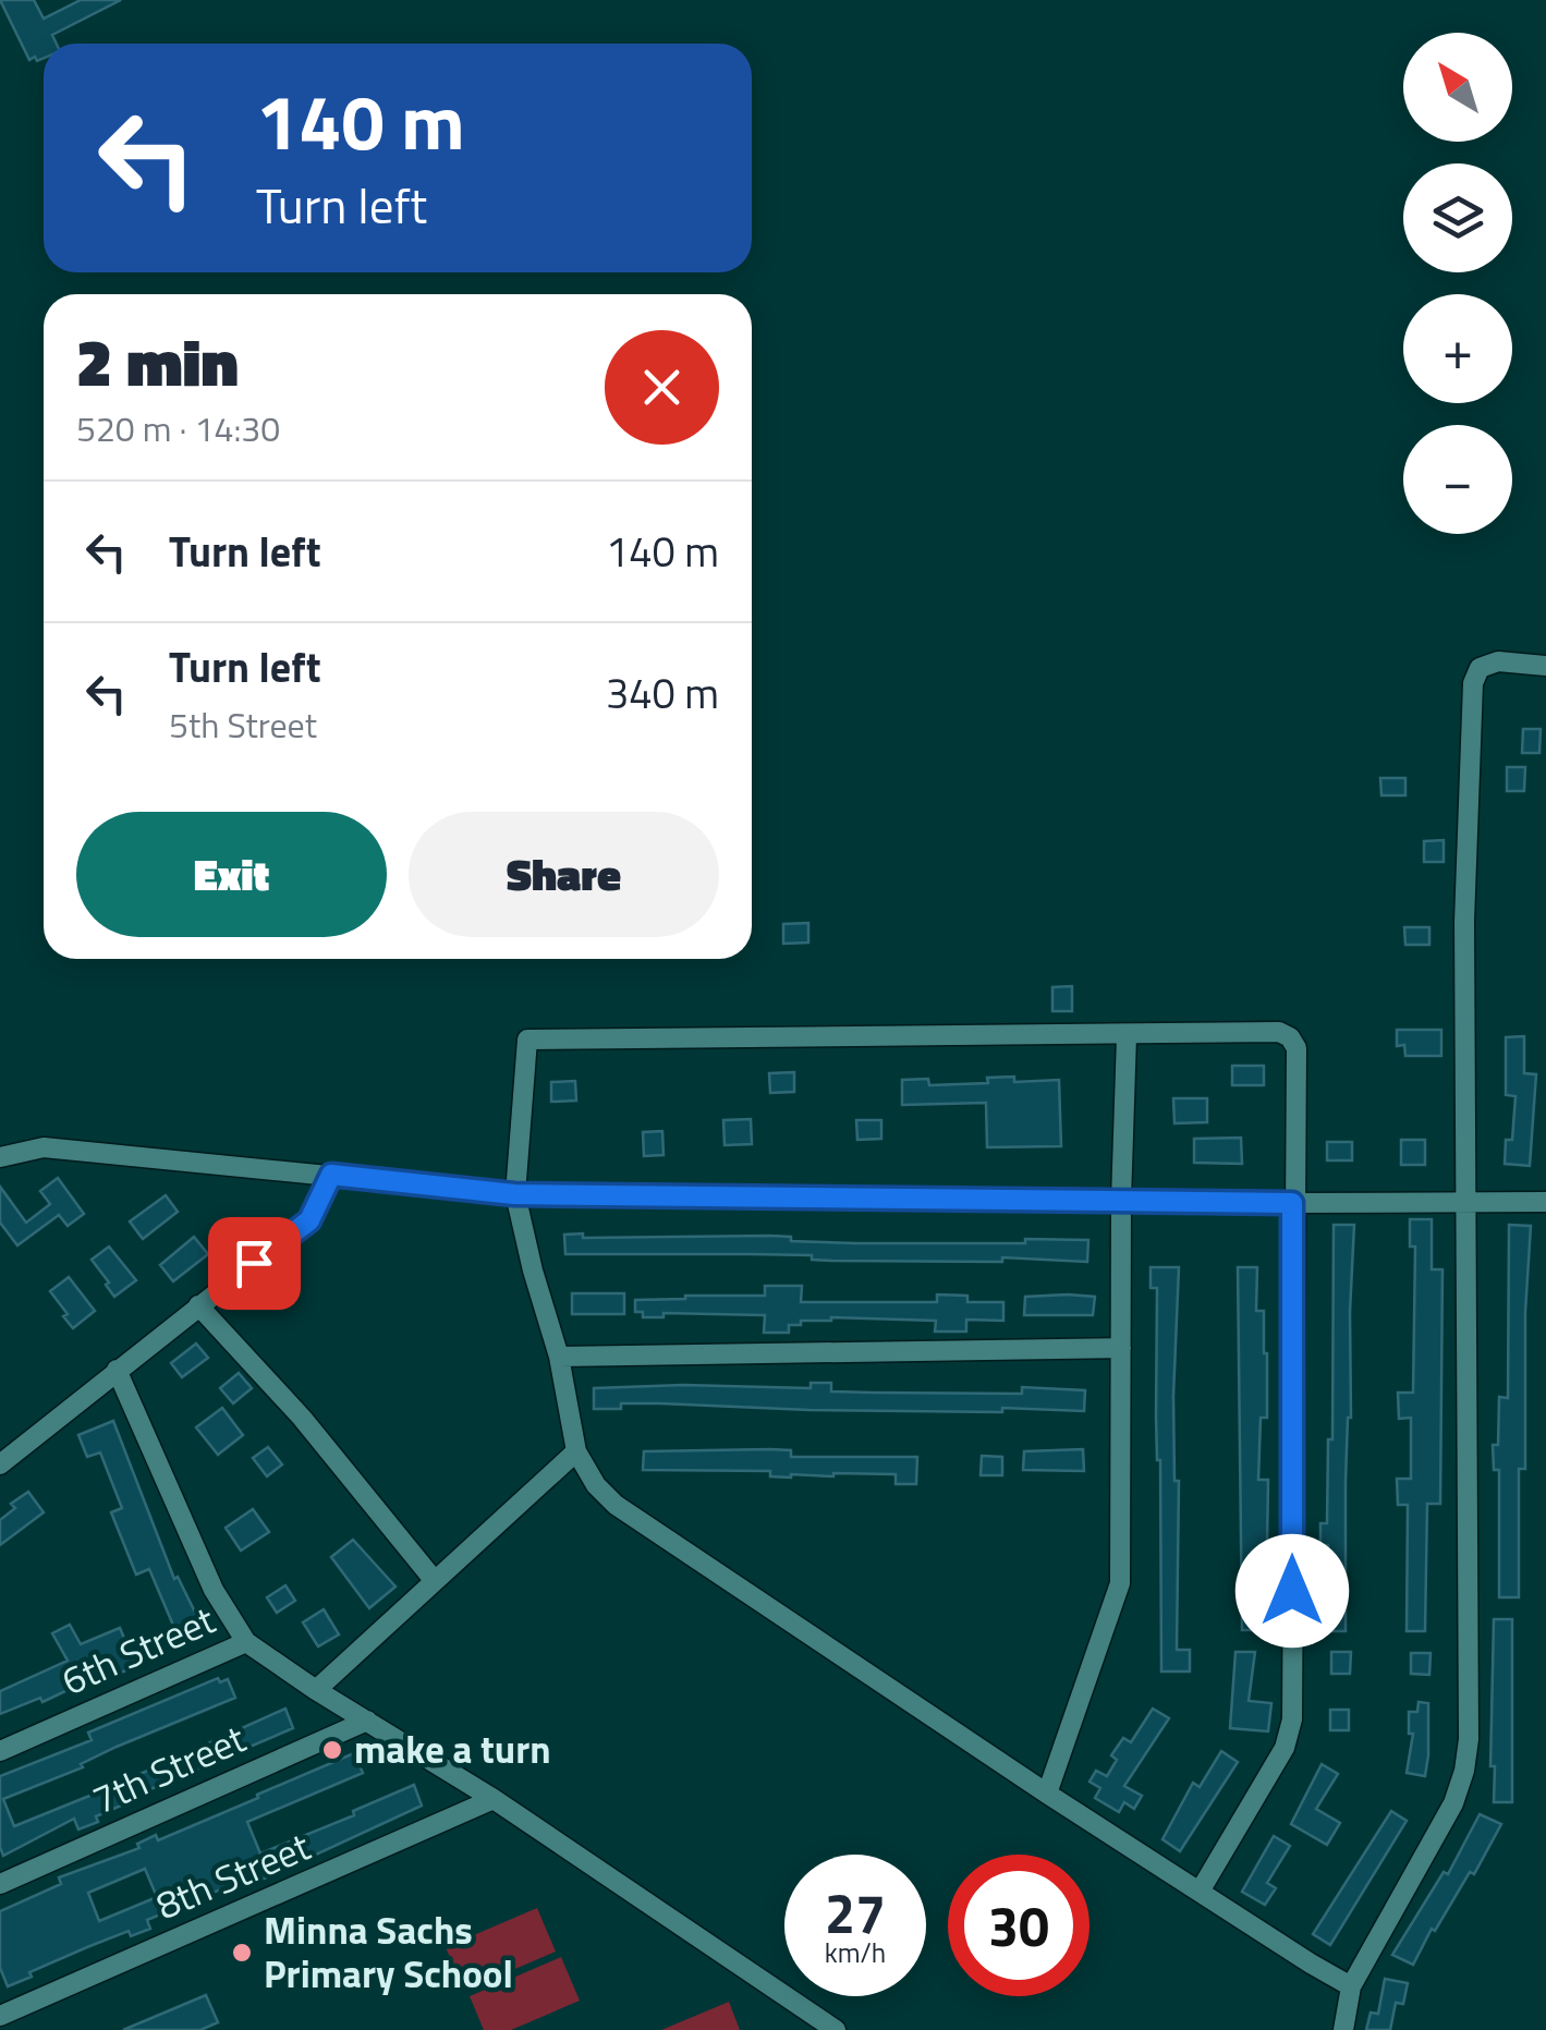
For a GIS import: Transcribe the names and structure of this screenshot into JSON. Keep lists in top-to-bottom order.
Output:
{
  "streets": {
    "street": ["6th Street", "7th Street", "8th Street"]
  },
  "places": ["make a turn", "Minna Sachs Primary School"],
  "north": "top left",
  "page": {
    "map_buttons": ["+", "−"],
    "turn": ["140 m", "Turn left"],
    "heading": ["2 min", "520 m · 14:30"],
    "list": [
      {
        "name": "Turn left",
        "value": "140 m"
      },
      {
        "name": "Turn left",
        "note": "5th Street",
        "value": "340 m"
      }
    ],
    "buttons": ["Exit", "Share"],
    "speed": "27 km/h",
    "limit": "30"
  }
}
